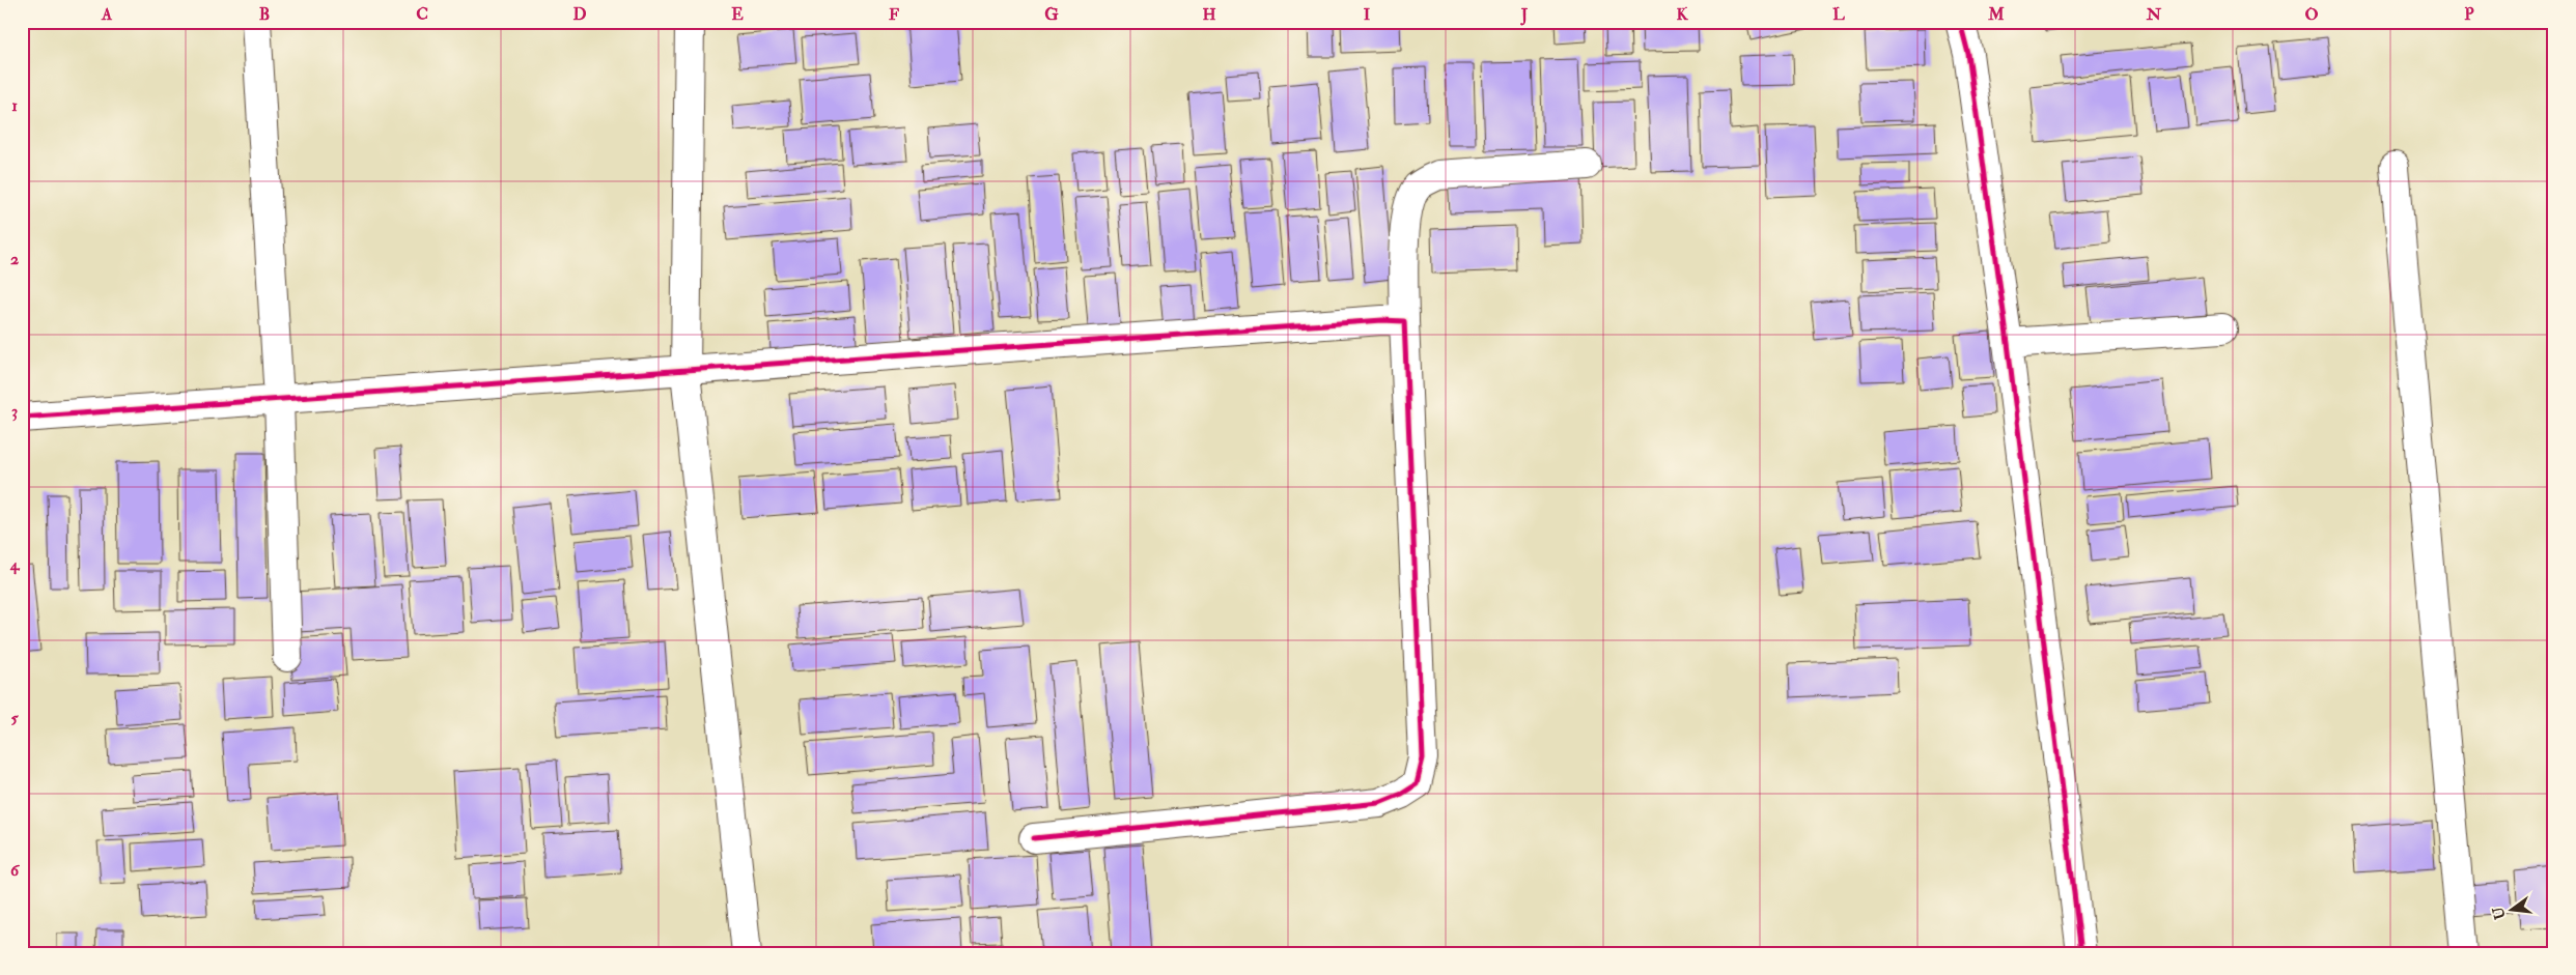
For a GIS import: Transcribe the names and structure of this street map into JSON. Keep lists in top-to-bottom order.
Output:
{
  "north": "left",
  "grid": {
    "columns": [
      "A",
      "B",
      "C",
      "D",
      "E",
      "F",
      "G",
      "H",
      "I",
      "J",
      "K",
      "L",
      "M",
      "N",
      "O",
      "P"
    ],
    "rows": [
      "1",
      "2",
      "3",
      "4",
      "5",
      "6"
    ]
  }
}
